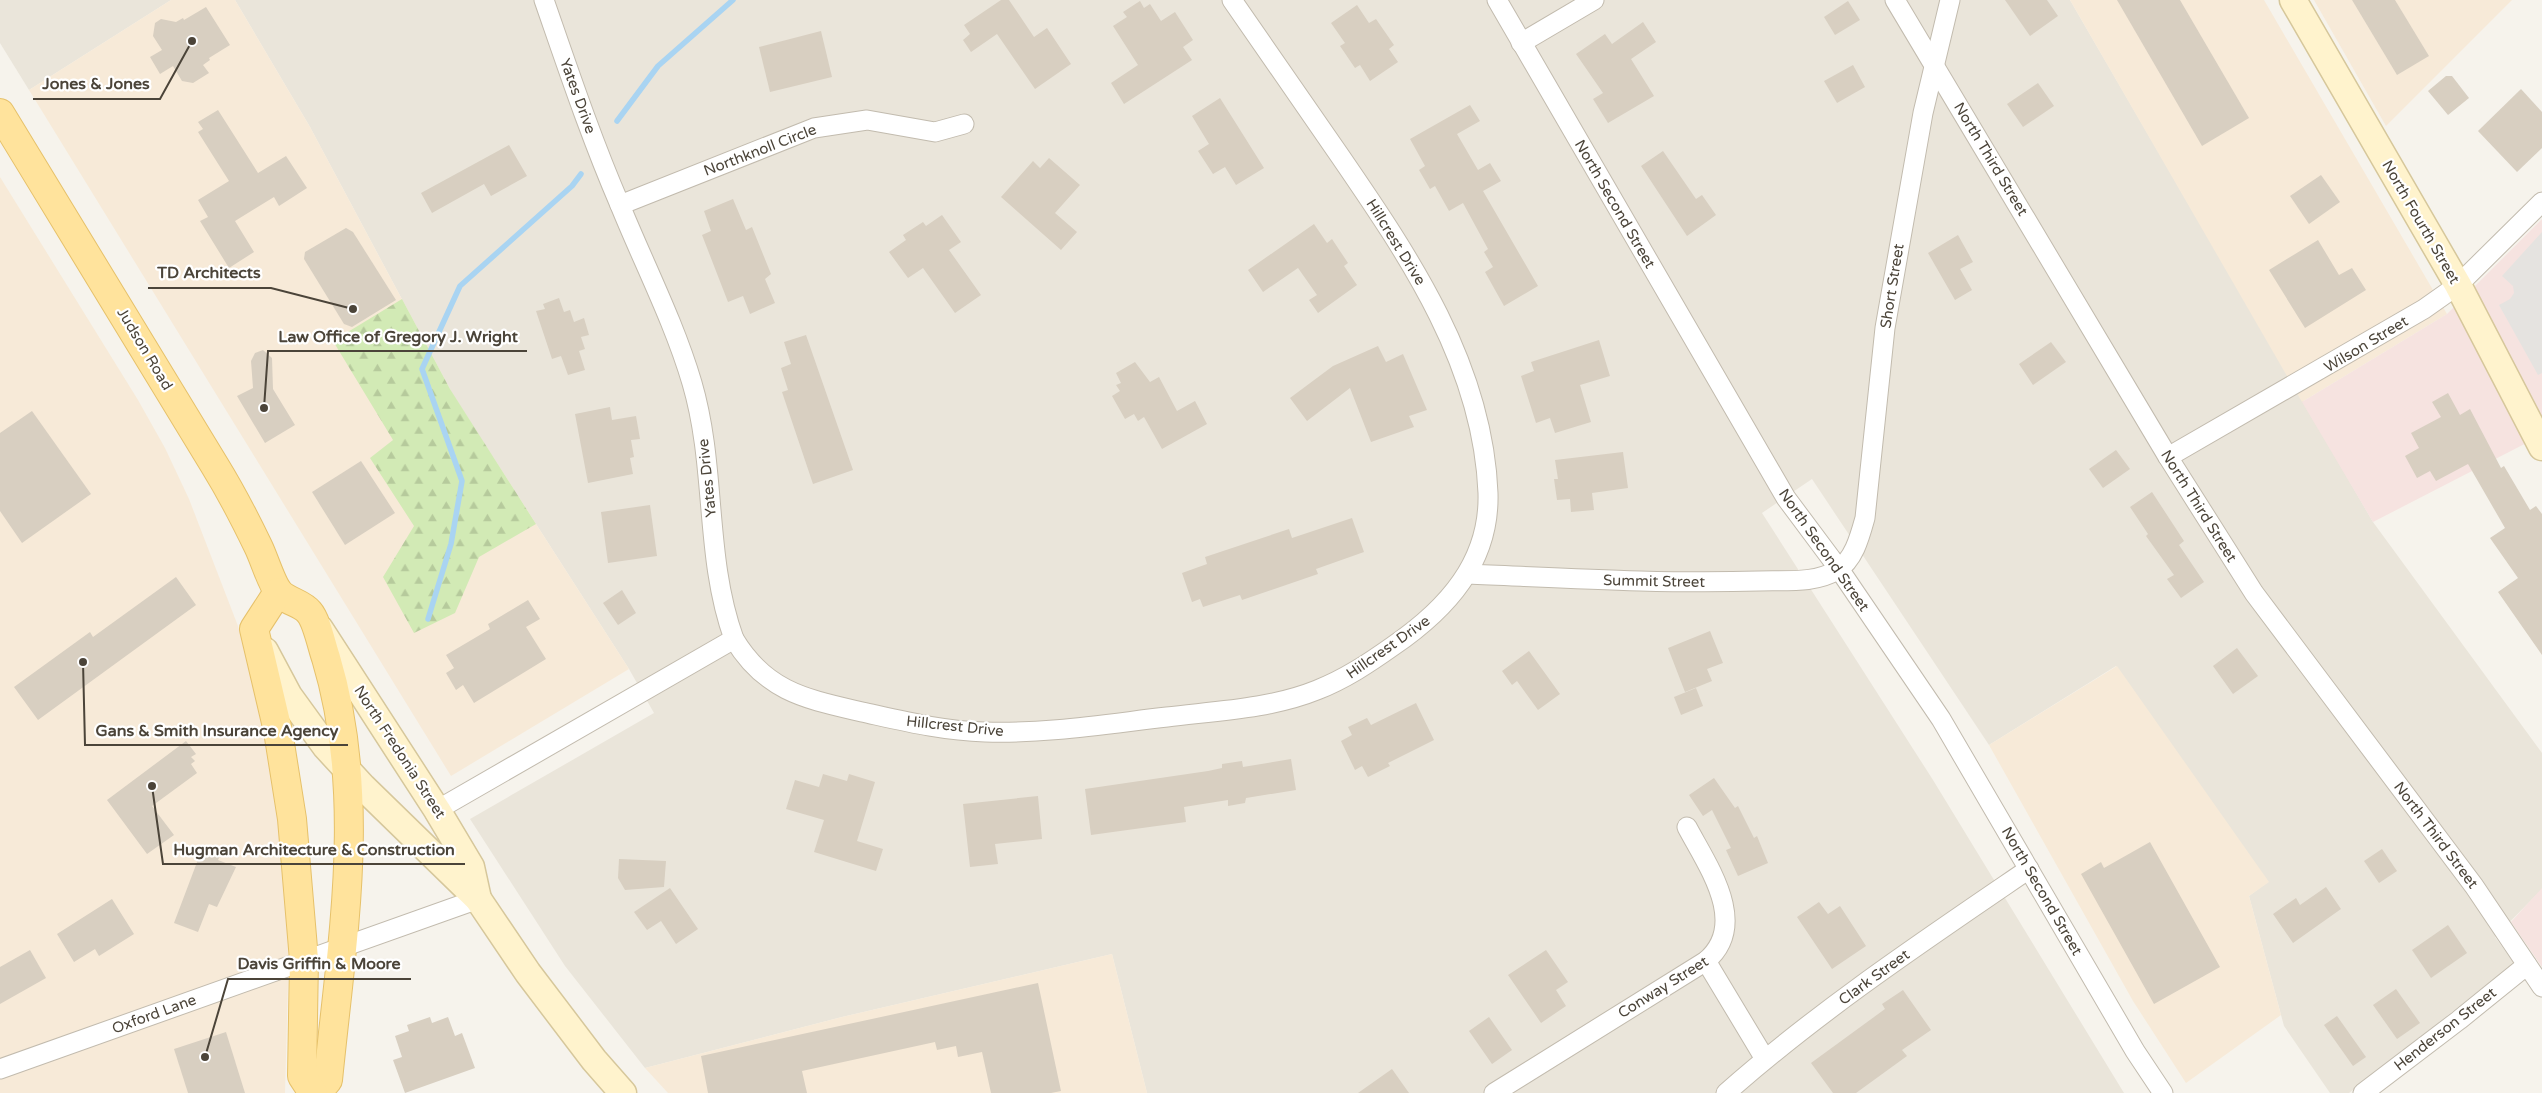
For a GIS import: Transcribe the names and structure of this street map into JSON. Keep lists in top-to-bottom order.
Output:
{
  "streets": {
    "main road": ["Judson Road"],
    "street": [
      "Yates Drive",
      "Northknoll Circle",
      "North Third Street",
      "North Second Street",
      "North Fourth Street",
      "Hillcrest Drive",
      "Short Street",
      "Wilson Street",
      "Summit Street",
      "North Fredonia Street",
      "Clark Street",
      "Conway Street",
      "Oxford Lane",
      "Henderson Street"
    ]
  },
  "crossings": [
    ["Yates Drive", "Northknoll Circle"],
    ["Yates Drive", "Hillcrest Drive"],
    ["North Third Street", "Short Street"],
    ["North Third Street", "Wilson Street"],
    ["North Third Street", "Henderson Street"],
    ["North Second Street", "Short Street"],
    ["North Second Street", "Summit Street"],
    ["North Second Street", "Clark Street"],
    ["North Fourth Street", "Wilson Street"],
    ["Hillcrest Drive", "Summit Street"],
    ["Short Street", "Summit Street"],
    ["North Fredonia Street", "Oxford Lane"]
  ],
  "places": [
    "Jones & Jones",
    "TD Architects",
    "Law Office of Gregory J. Wright",
    "Gans & Smith Insurance Agency",
    "Hugman Architecture & Construction",
    "Davis Griffin & Moore"
  ]
}
